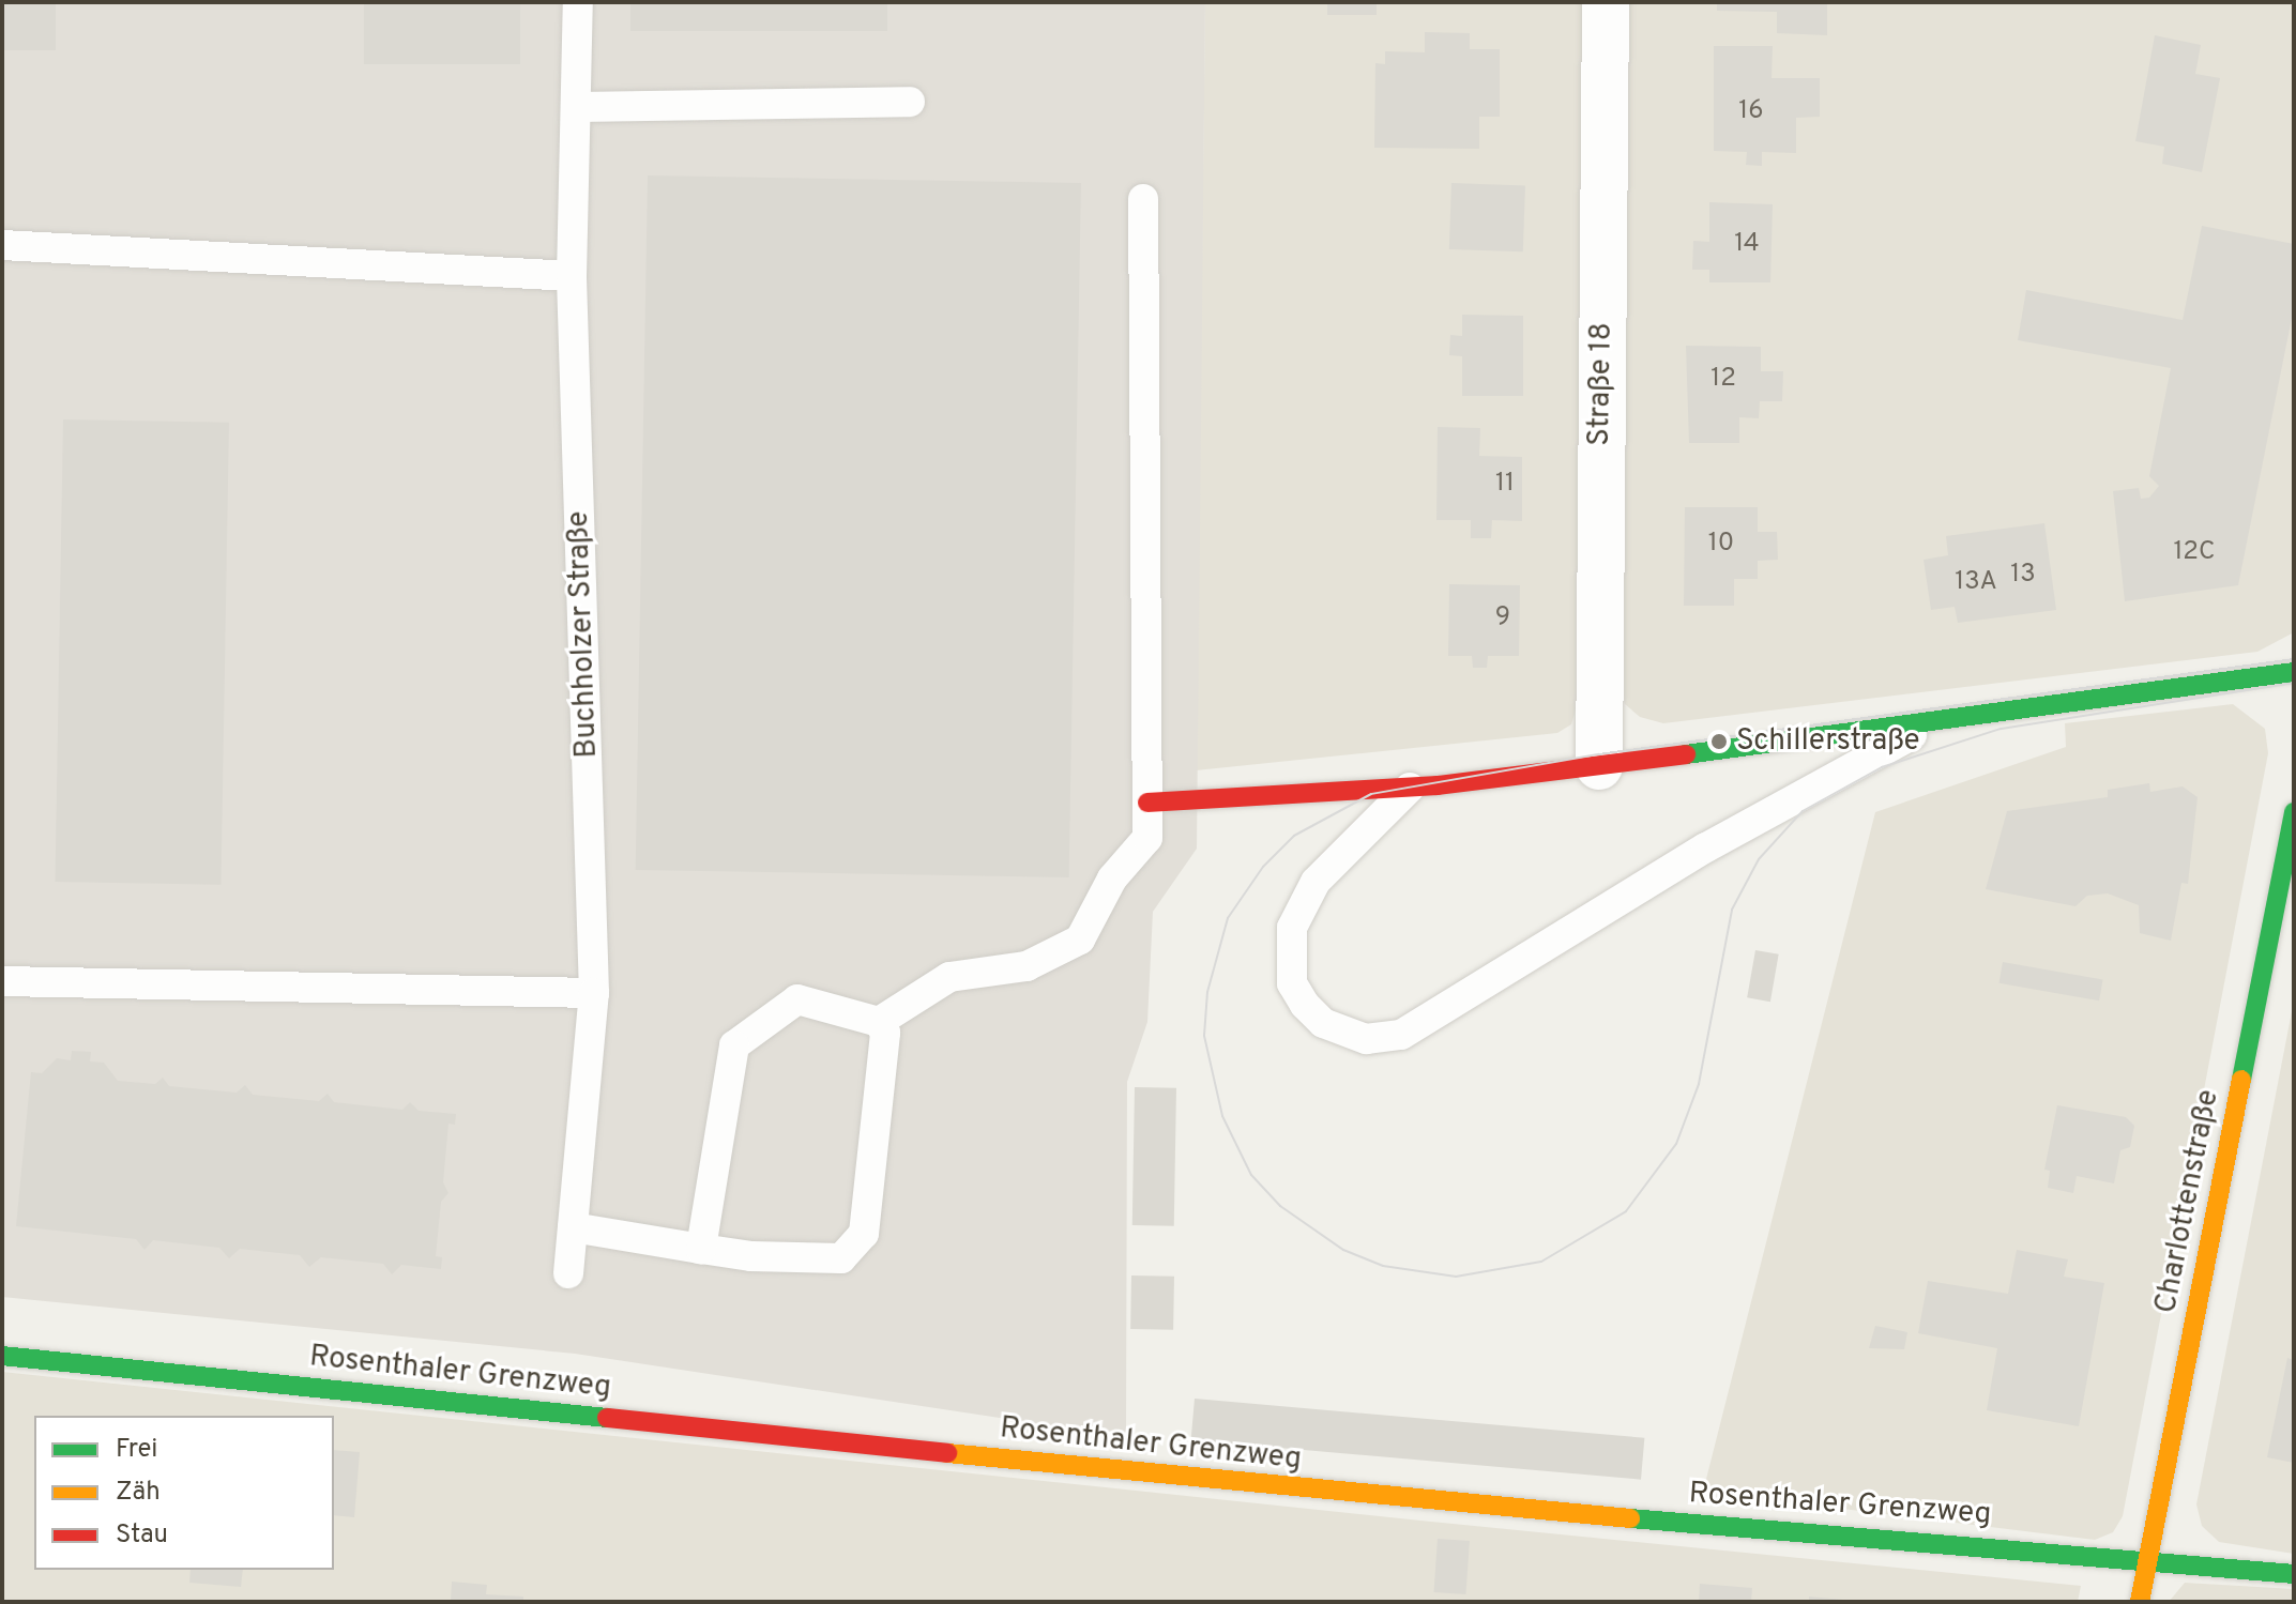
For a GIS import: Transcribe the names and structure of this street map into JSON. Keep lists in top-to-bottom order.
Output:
{
  "streets": {
    "street": ["Straße 18", "Charlottenstraße", "Rosenthaler Grenzweg"],
    "lane": ["Buchholzer Straße"]
  },
  "crossings": [
    ["Charlottenstraße", "Rosenthaler Grenzweg"]
  ],
  "places": ["Schillerstraße"],
  "house_numbers": [
    "16",
    "14",
    "12",
    "11",
    "10",
    "12C",
    "13",
    "13A",
    "9"
  ],
  "legend": ["Frei", "Zäh", "Stau"]
}
